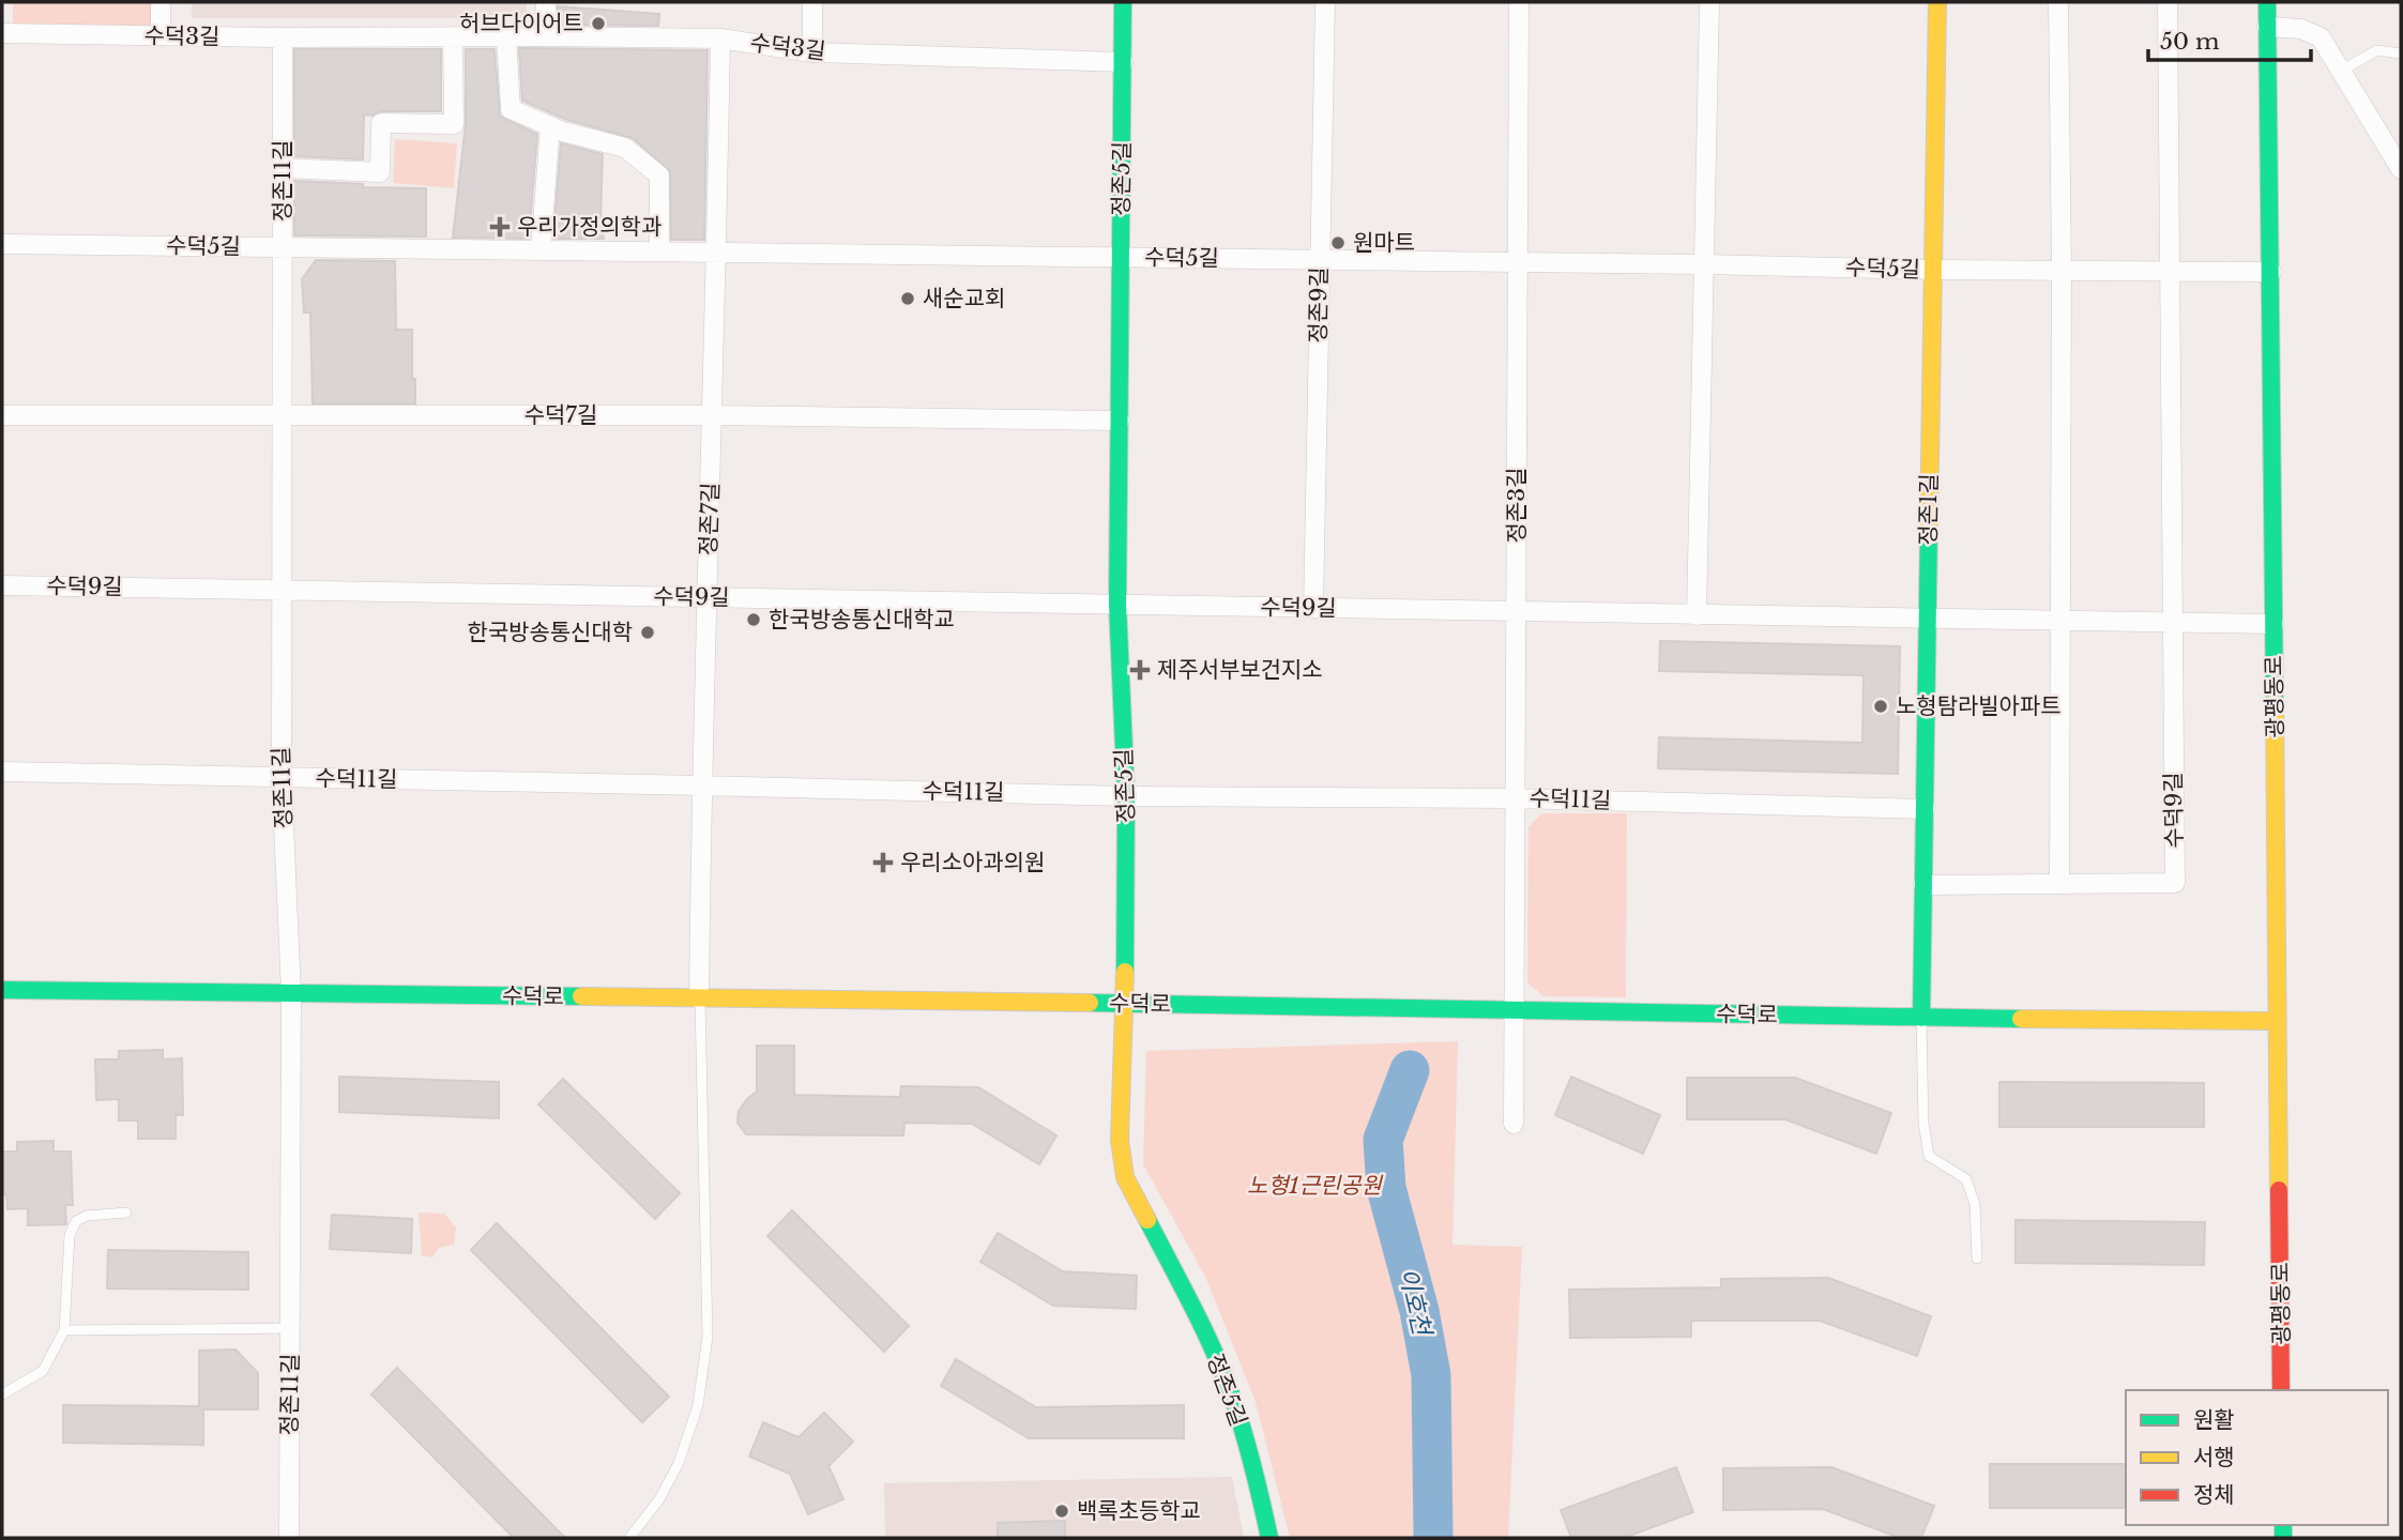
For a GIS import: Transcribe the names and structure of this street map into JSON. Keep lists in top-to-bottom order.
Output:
{
  "streets": {
    "main road": [
      "정존5길",
      "정존1길",
      "광평동로",
      "수덕로"
    ],
    "street": [
      "수덕3길",
      "정존11길",
      "수덕5길",
      "정존9길",
      "수덕7길",
      "정존3길",
      "정존7길",
      "수덕9길",
      "수덕11길"
    ]
  },
  "crossings": [
    ["수덕3길", "정존5길"],
    ["수덕3길", "정존11길"],
    ["수덕3길", "정존7길"],
    ["정존5길", "수덕5길"],
    ["정존5길", "수덕7길"],
    ["정존5길", "수덕9길"],
    ["정존5길", "수덕11길"],
    ["정존5길", "수덕로"],
    ["정존11길", "수덕5길"],
    ["정존11길", "수덕7길"],
    ["정존11길", "수덕9길"],
    ["정존11길", "수덕11길"],
    ["정존11길", "수덕로"],
    ["수덕5길", "정존9길"],
    ["수덕5길", "정존3길"],
    ["수덕5길", "정존1길"],
    ["수덕5길", "정존7길"],
    ["수덕5길", "수덕9길"],
    ["수덕5길", "광평동로"],
    ["정존9길", "수덕9길"],
    ["수덕7길", "정존7길"],
    ["정존3길", "수덕9길"],
    ["정존3길", "수덕11길"],
    ["정존3길", "수덕로"],
    ["정존1길", "수덕9길"],
    ["정존1길", "수덕11길"],
    ["정존1길", "수덕로"],
    ["정존7길", "수덕9길"],
    ["정존7길", "수덕11길"],
    ["정존7길", "수덕로"],
    ["수덕9길", "광평동로"],
    ["광평동로", "수덕로"]
  ],
  "water": ["이호천"],
  "parks": ["노형1근린공원"],
  "places": {
    "other": [
      "허브다이어트",
      "원마트",
      "새순교회",
      "한국방송통신대학교",
      "한국방송통신대학",
      "노형탐라빌아파트",
      "백록초등학교"
    ],
    "health": ["우리가정의학과", "제주서부보건지소", "우리소아과의원"]
  },
  "legend": ["원활", "서행", "정체"],
  "scale_bar": "50 m"
}
